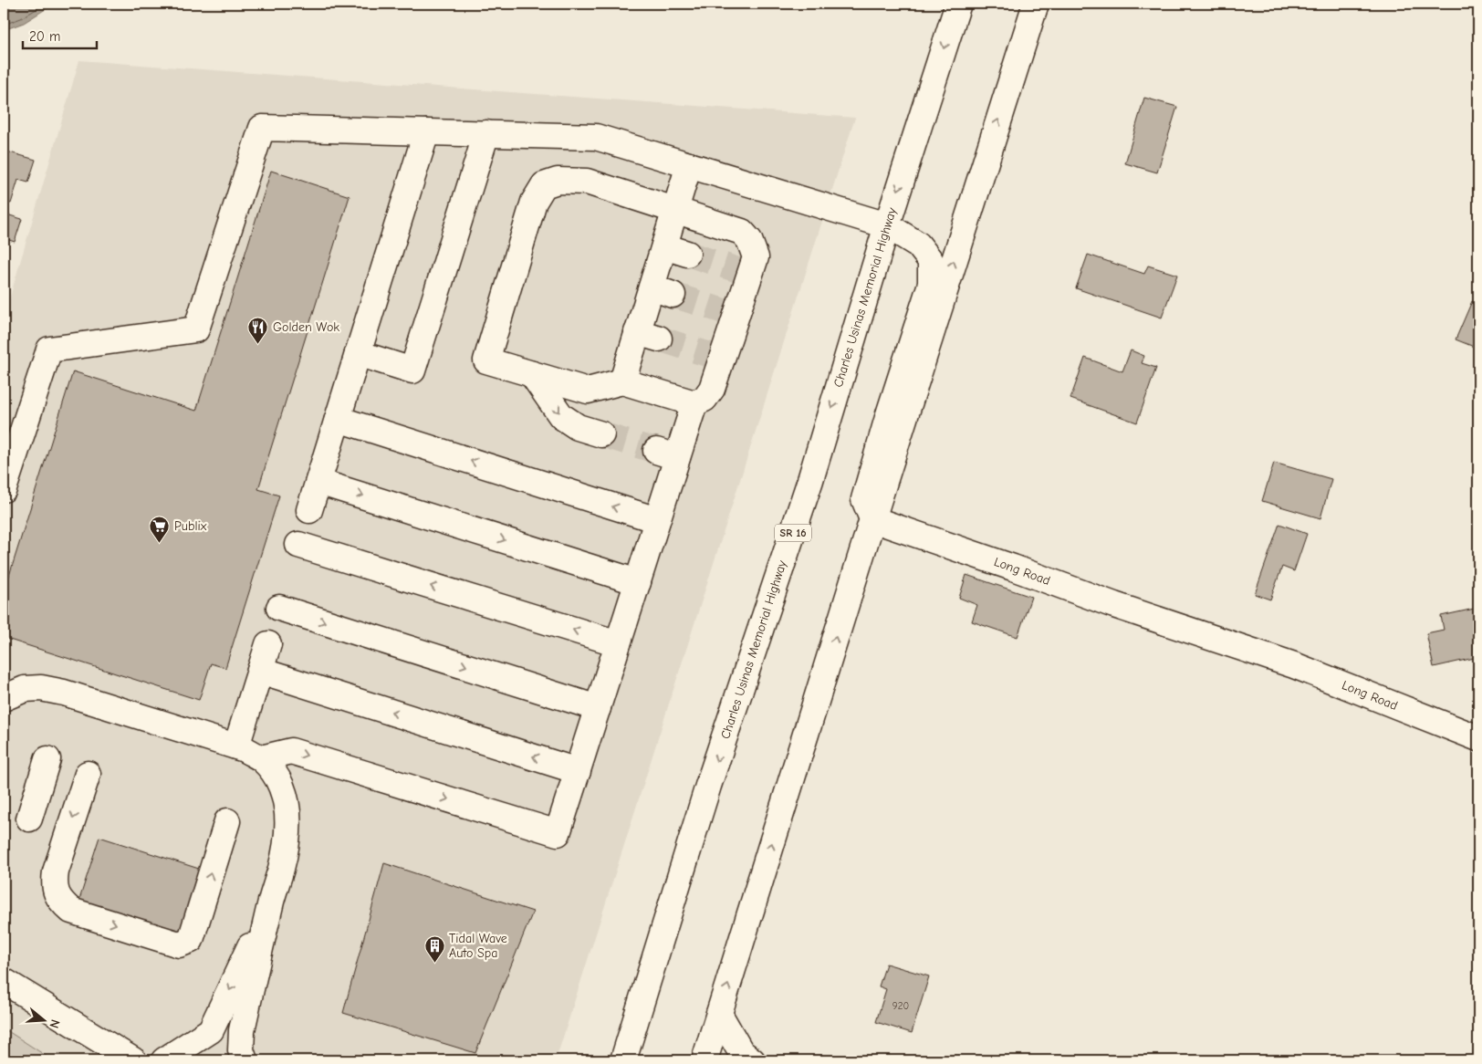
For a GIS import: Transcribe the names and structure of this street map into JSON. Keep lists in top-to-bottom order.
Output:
{
  "streets": {
    "main road": ["Charles Usinas Memorial Highway", "SR 16", "Long Road"]
  },
  "places": {
    "restaurant": ["Golden Wok"],
    "supermarket": ["Publix"],
    "building": ["Tidal Wave Auto Spa"]
  },
  "house_numbers": ["920"],
  "scale_bar": "20 m",
  "north": "right"
}
